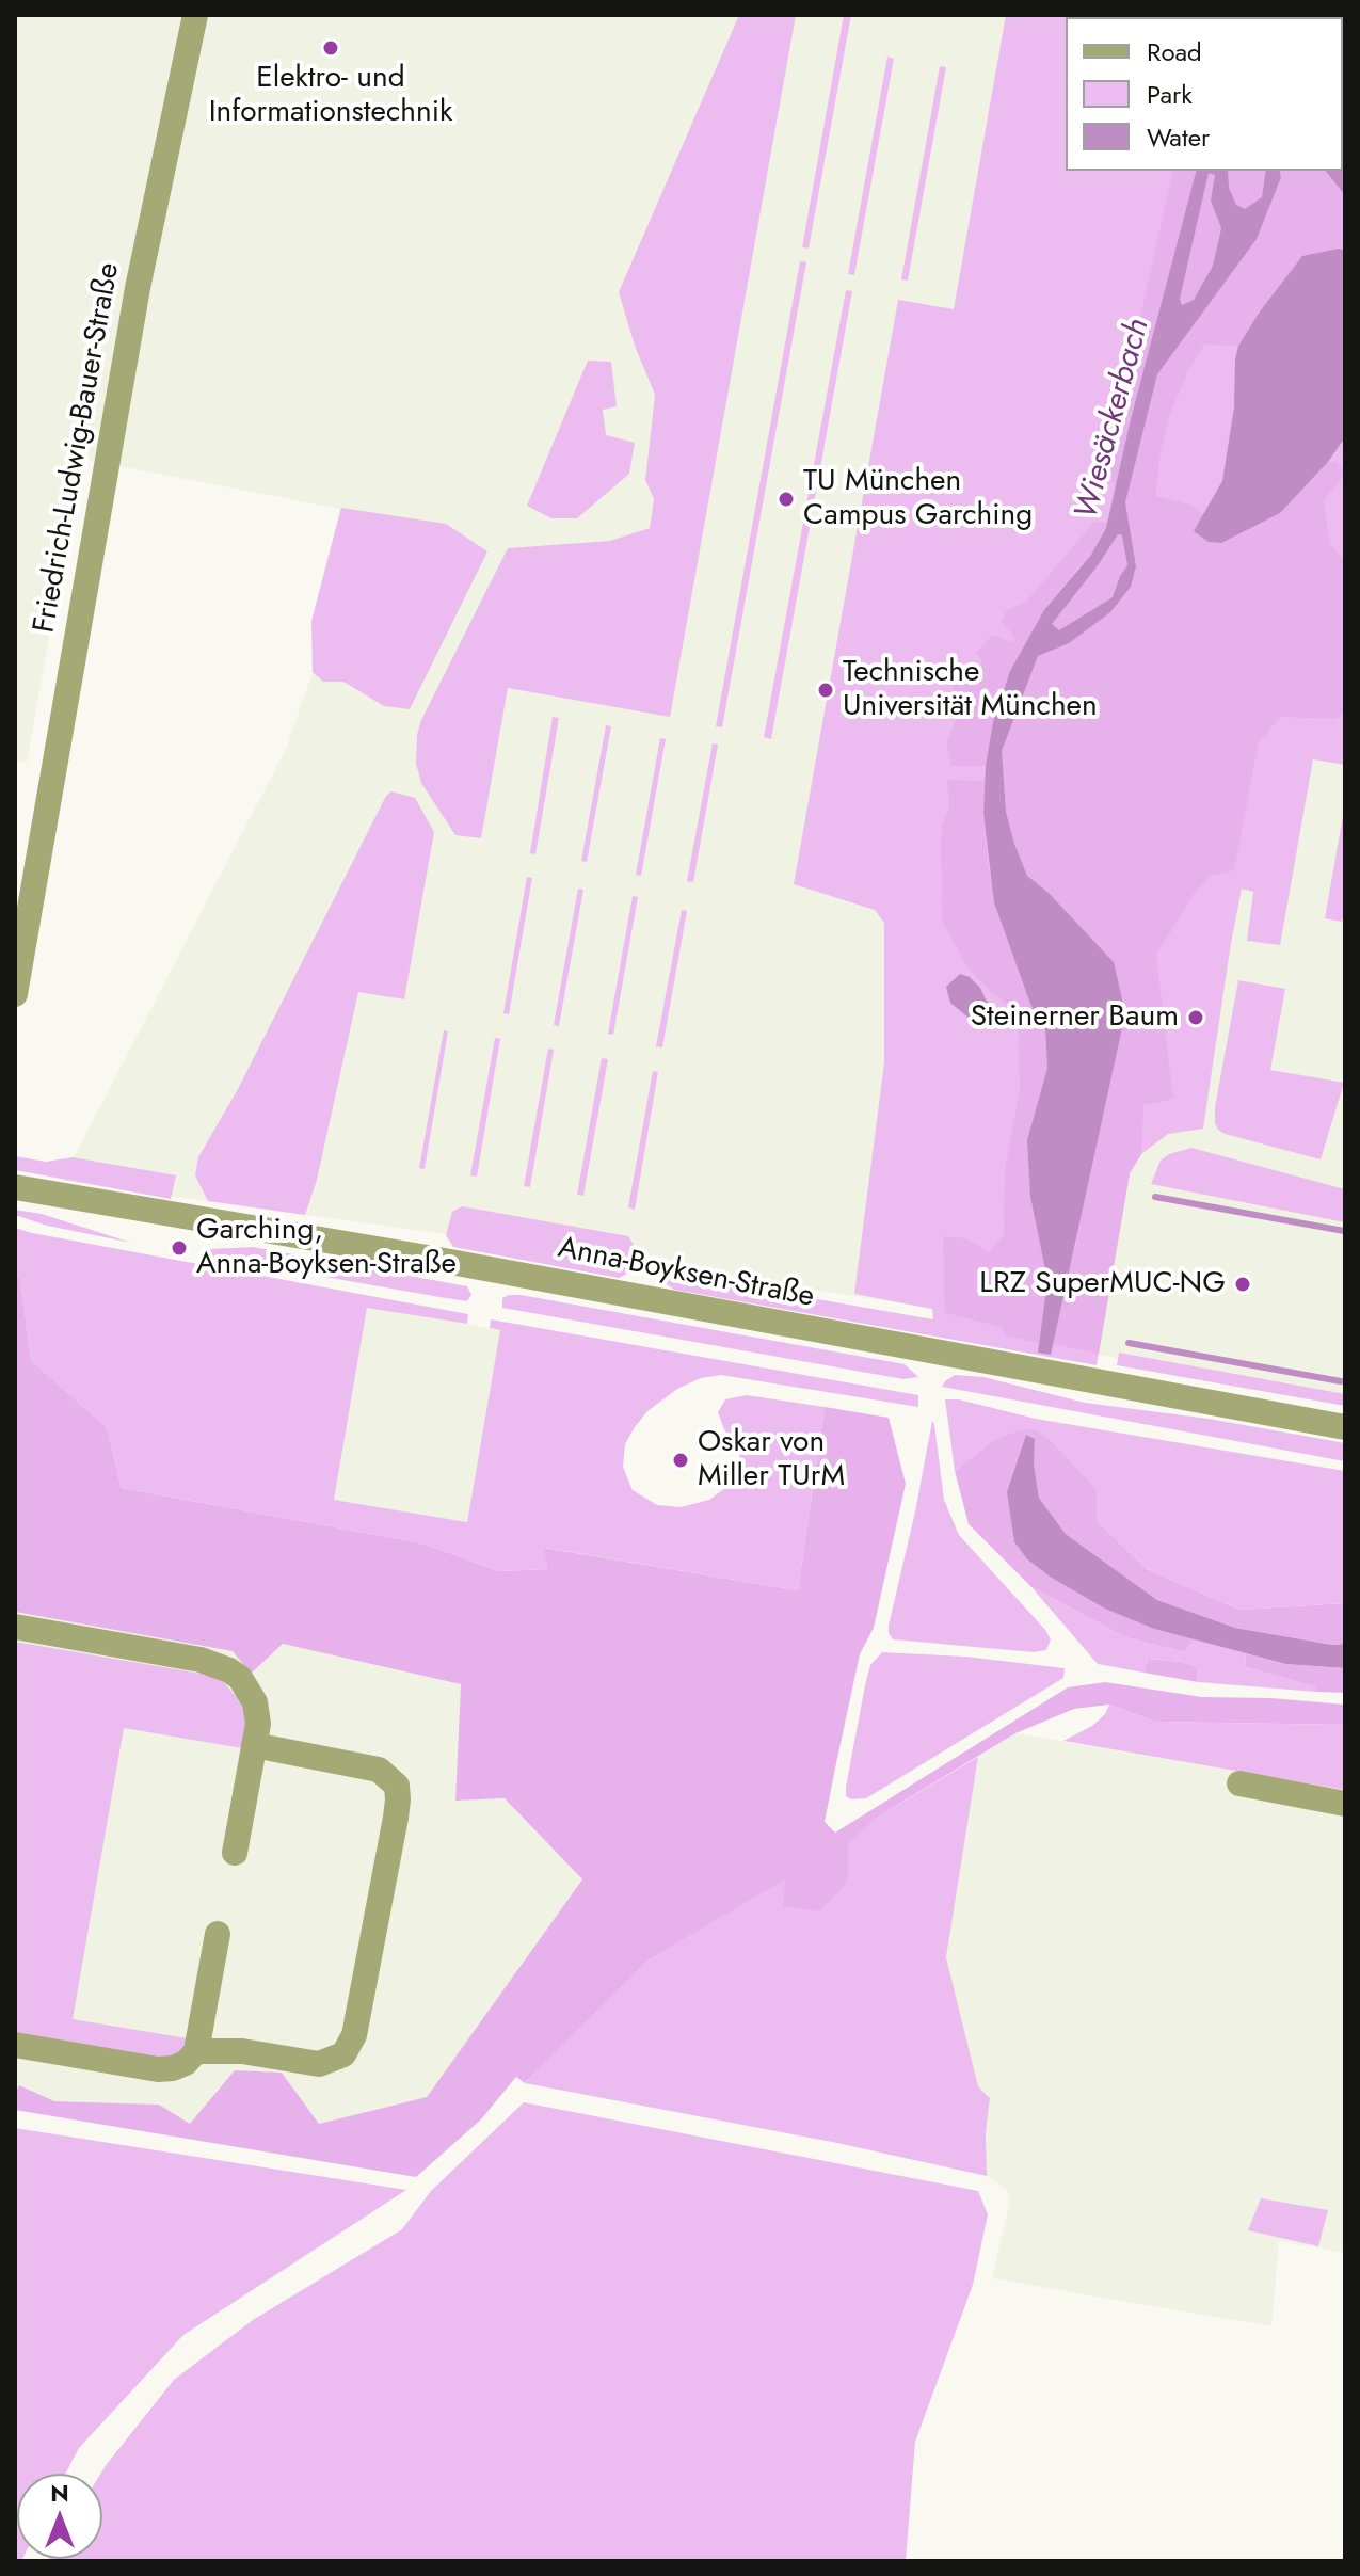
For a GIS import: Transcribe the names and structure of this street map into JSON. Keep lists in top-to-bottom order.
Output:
{
  "streets": {
    "street": ["Friedrich-Ludwig-Bauer-Straße", "Anna-Boyksen-Straße"]
  },
  "water": ["Wiesäckerbach"],
  "places": [
    "Elektro- und Informationstechnik",
    "TU München Campus Garching",
    "Technische Universität München",
    "Steinerner Baum",
    "Garching, Anna-Boyksen-Straße",
    "LRZ SuperMUC-NG",
    "Oskar von Miller TUrM"
  ],
  "legend": ["Road", "Park", "Water"],
  "north": "top"
}
